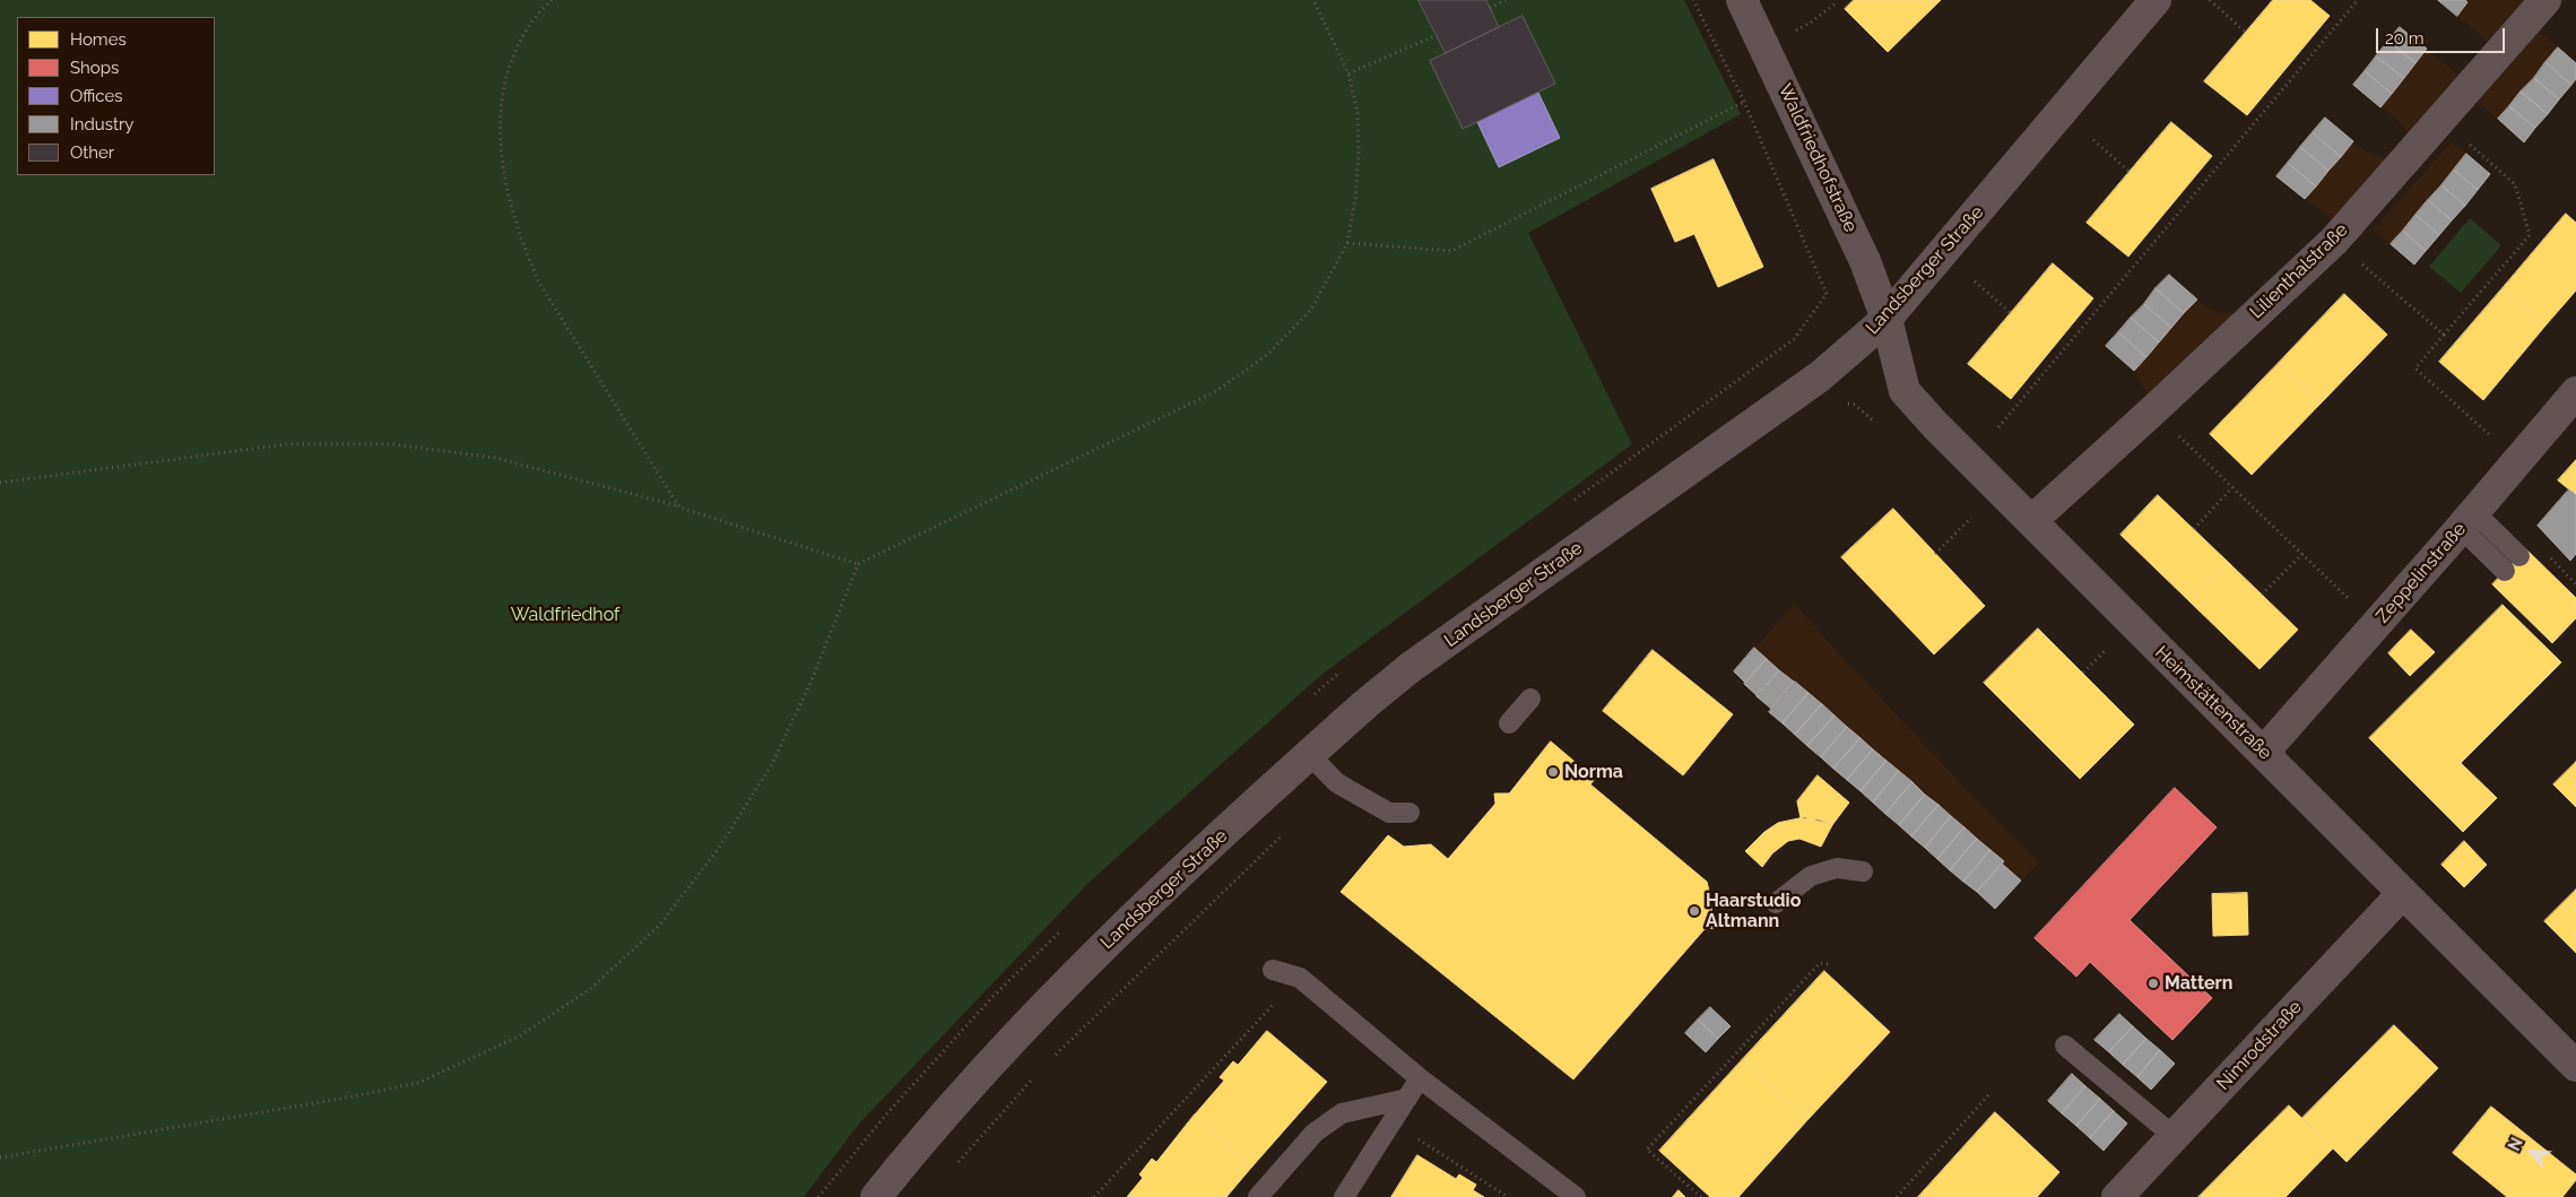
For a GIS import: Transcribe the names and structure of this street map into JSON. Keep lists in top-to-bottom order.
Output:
{
  "streets": {
    "street": [
      "Waldfriedhofstraße",
      "Landsberger Straße",
      "Lilienthalstraße",
      "Zeppelinstraße",
      "Heimstättenstraße",
      "Nimrodstraße"
    ]
  },
  "crossings": [
    ["Waldfriedhofstraße", "Landsberger Straße"],
    ["Waldfriedhofstraße", "Heimstättenstraße"],
    ["Landsberger Straße", "Heimstättenstraße"],
    ["Lilienthalstraße", "Heimstättenstraße"],
    ["Zeppelinstraße", "Heimstättenstraße"],
    ["Heimstättenstraße", "Nimrodstraße"]
  ],
  "parks": ["Waldfriedhof"],
  "places": ["Norma", "Haarstudio Altmann", "Mattern"],
  "legend": [
    "Homes",
    "Shops",
    "Offices",
    "Industry",
    "Other"
  ],
  "scale_bar": "20 m",
  "north": "top left"
}
